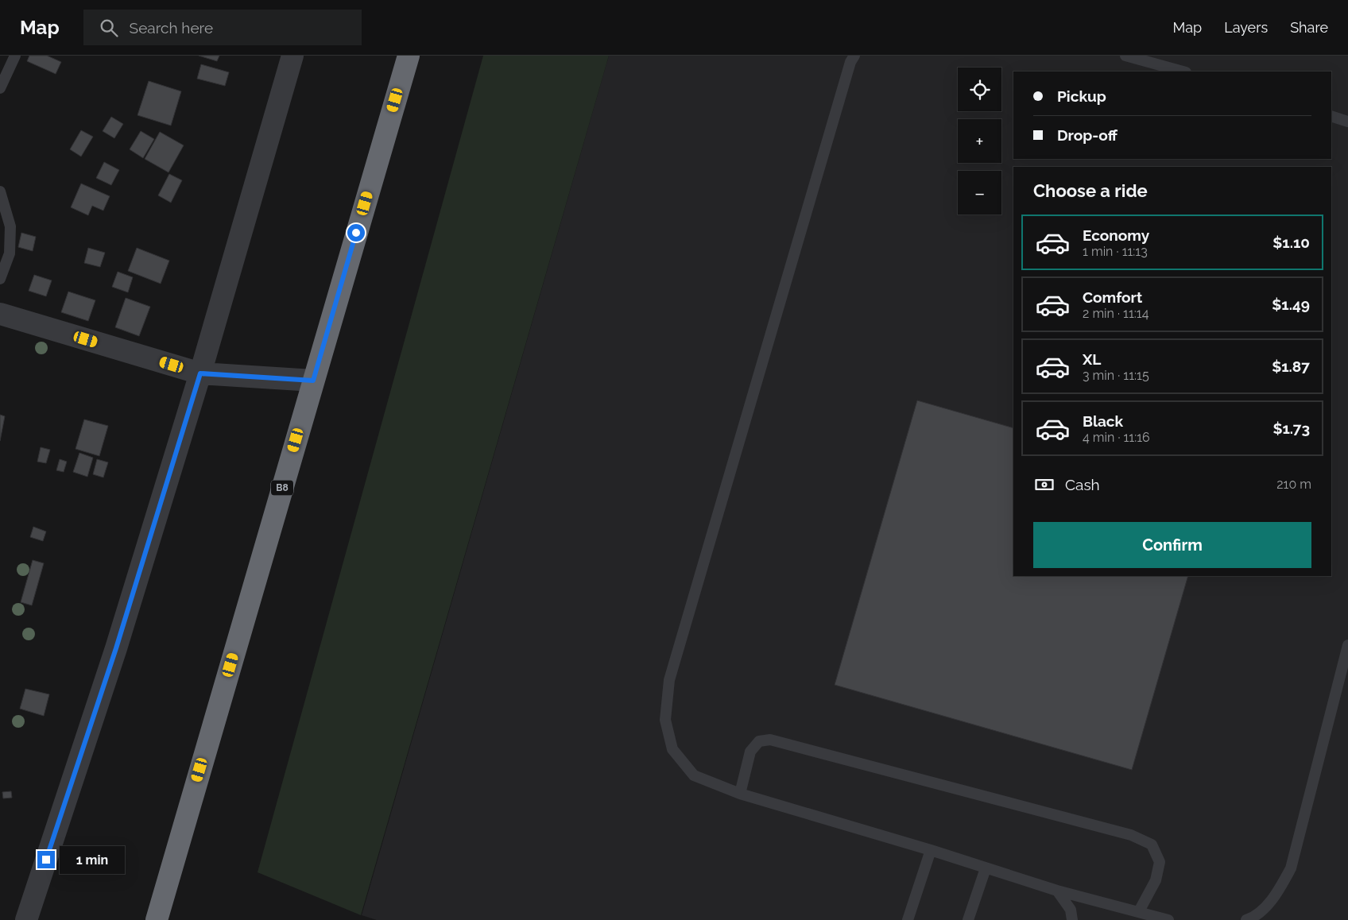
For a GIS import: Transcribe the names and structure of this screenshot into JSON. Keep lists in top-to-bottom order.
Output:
{
  "streets": {
    "highway": ["B8"]
  },
  "page": {
    "header": "Map",
    "search": "Search here",
    "nav": ["Map", "Layers", "Share"],
    "map_buttons": ["+", "−"],
    "banner": ["Pickup", "Drop-off"],
    "heading": "Choose a ride",
    "list": [
      {
        "name": "Economy",
        "note": "1 min · 11:13",
        "value": "$1.10"
      },
      {
        "name": "Comfort",
        "note": "2 min · 11:14",
        "value": "$1.49"
      },
      {
        "name": "XL",
        "note": "3 min · 11:15",
        "value": "$1.87"
      },
      {
        "name": "Black",
        "note": "4 min · 11:16",
        "value": "$1.73"
      }
    ],
    "pay": ["Cash", "210 m"],
    "buttons": "Confirm",
    "bubble": "1 min"
  }
}
